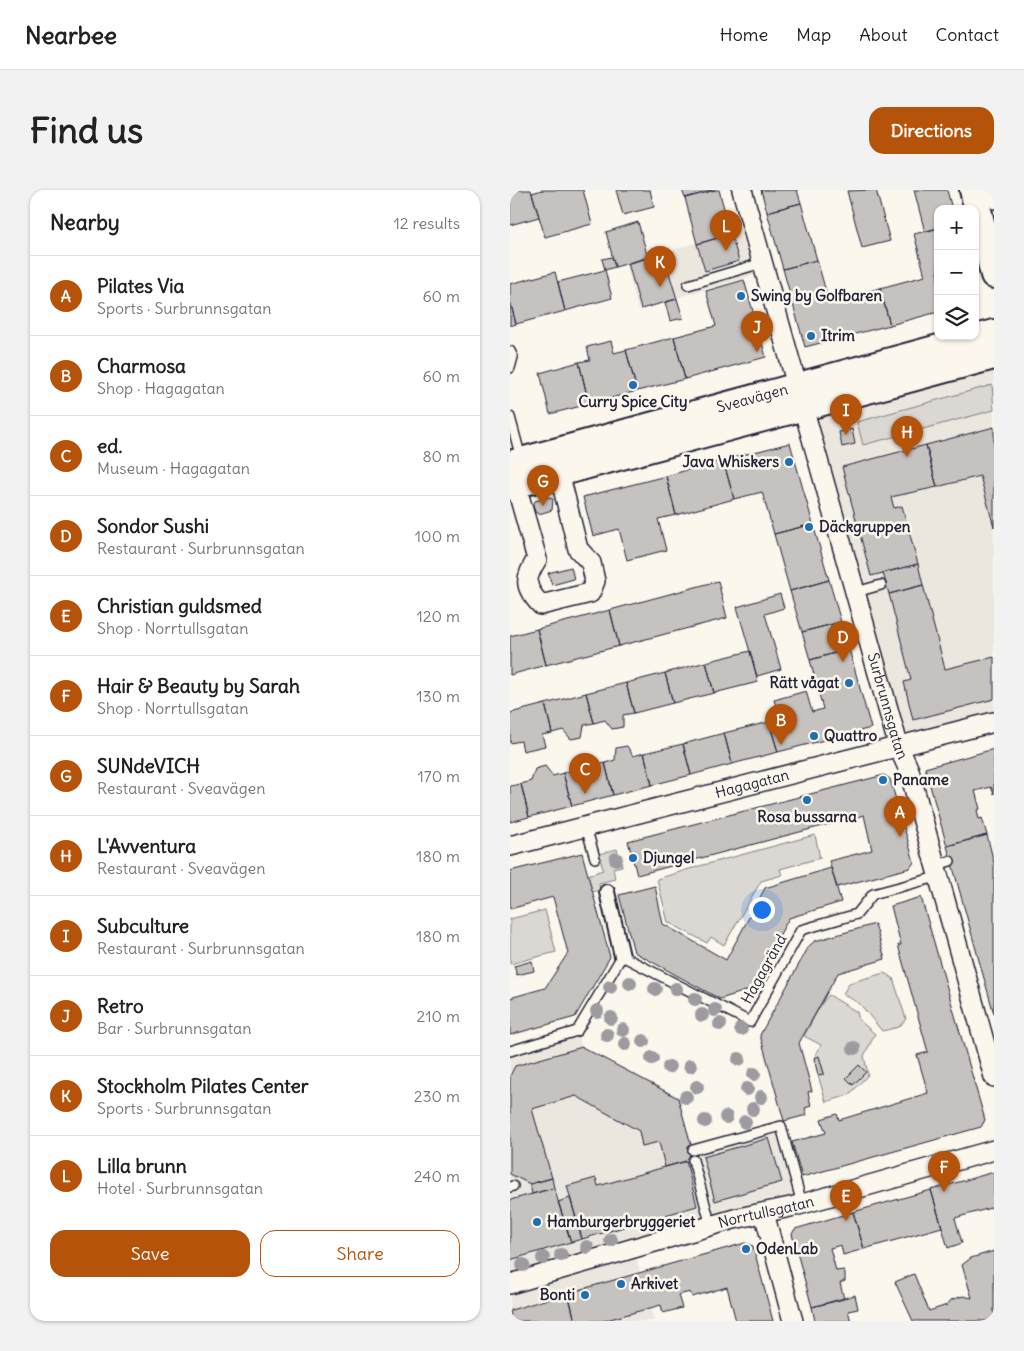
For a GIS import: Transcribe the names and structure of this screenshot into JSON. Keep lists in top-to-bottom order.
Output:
{
  "streets": {
    "main road": ["Sveavägen"],
    "street": ["Surbrunnsgatan", "Hagagatan", "Norrtullsgatan"],
    "lane": ["Hagagränd"]
  },
  "crossings": [
    ["Sveavägen", "Surbrunnsgatan"],
    ["Surbrunnsgatan", "Hagagatan"],
    ["Surbrunnsgatan", "Hagagränd"]
  ],
  "places": [
    "Swing by Golfbaren",
    "Itrim",
    "Curry Spice City",
    "Java Whiskers",
    "Däckgruppen",
    "Rätt vågat",
    "Quattro",
    "Paname",
    "Rosa bussarna",
    "Djungel",
    "Hamburgerbryggeriet",
    "OdenLab",
    "Arkivet",
    "Bonti"
  ],
  "page": {
    "header": "Nearbee",
    "nav": [
      "Home",
      "Map",
      "About",
      "Contact"
    ],
    "buttons": [
      "Directions",
      ["Save", "Share"]
    ],
    "title": "Find us",
    "heading": ["Nearby", "12 results"],
    "map_buttons": ["+", "−"],
    "pins": [
      "L",
      "K",
      "J",
      "I",
      "H",
      "G",
      "D",
      "B",
      "C",
      "A",
      "F",
      "E"
    ],
    "list": [
      {
        "mark": "A",
        "name": "Pilates Via",
        "note": "Sports · Surbrunnsgatan",
        "value": "60 m"
      },
      {
        "mark": "B",
        "name": "Charmosa",
        "note": "Shop · Hagagatan",
        "value": "60 m"
      },
      {
        "mark": "C",
        "name": "ed.",
        "note": "Museum · Hagagatan",
        "value": "80 m"
      },
      {
        "mark": "D",
        "name": "Sondor Sushi",
        "note": "Restaurant · Surbrunnsgatan",
        "value": "100 m"
      },
      {
        "mark": "E",
        "name": "Christian guldsmed",
        "note": "Shop · Norrtullsgatan",
        "value": "120 m"
      },
      {
        "mark": "F",
        "name": "Hair & Beauty by Sarah",
        "note": "Shop · Norrtullsgatan",
        "value": "130 m"
      },
      {
        "mark": "G",
        "name": "SUNdeVICH",
        "note": "Restaurant · Sveavägen",
        "value": "170 m"
      },
      {
        "mark": "H",
        "name": "L'Avventura",
        "note": "Restaurant · Sveavägen",
        "value": "180 m"
      },
      {
        "mark": "I",
        "name": "Subculture",
        "note": "Restaurant · Surbrunnsgatan",
        "value": "180 m"
      },
      {
        "mark": "J",
        "name": "Retro",
        "note": "Bar · Surbrunnsgatan",
        "value": "210 m"
      },
      {
        "mark": "K",
        "name": "Stockholm Pilates Center",
        "note": "Sports · Surbrunnsgatan",
        "value": "230 m"
      },
      {
        "mark": "L",
        "name": "Lilla brunn",
        "note": "Hotel · Surbrunnsgatan",
        "value": "240 m"
      }
    ]
  }
}
